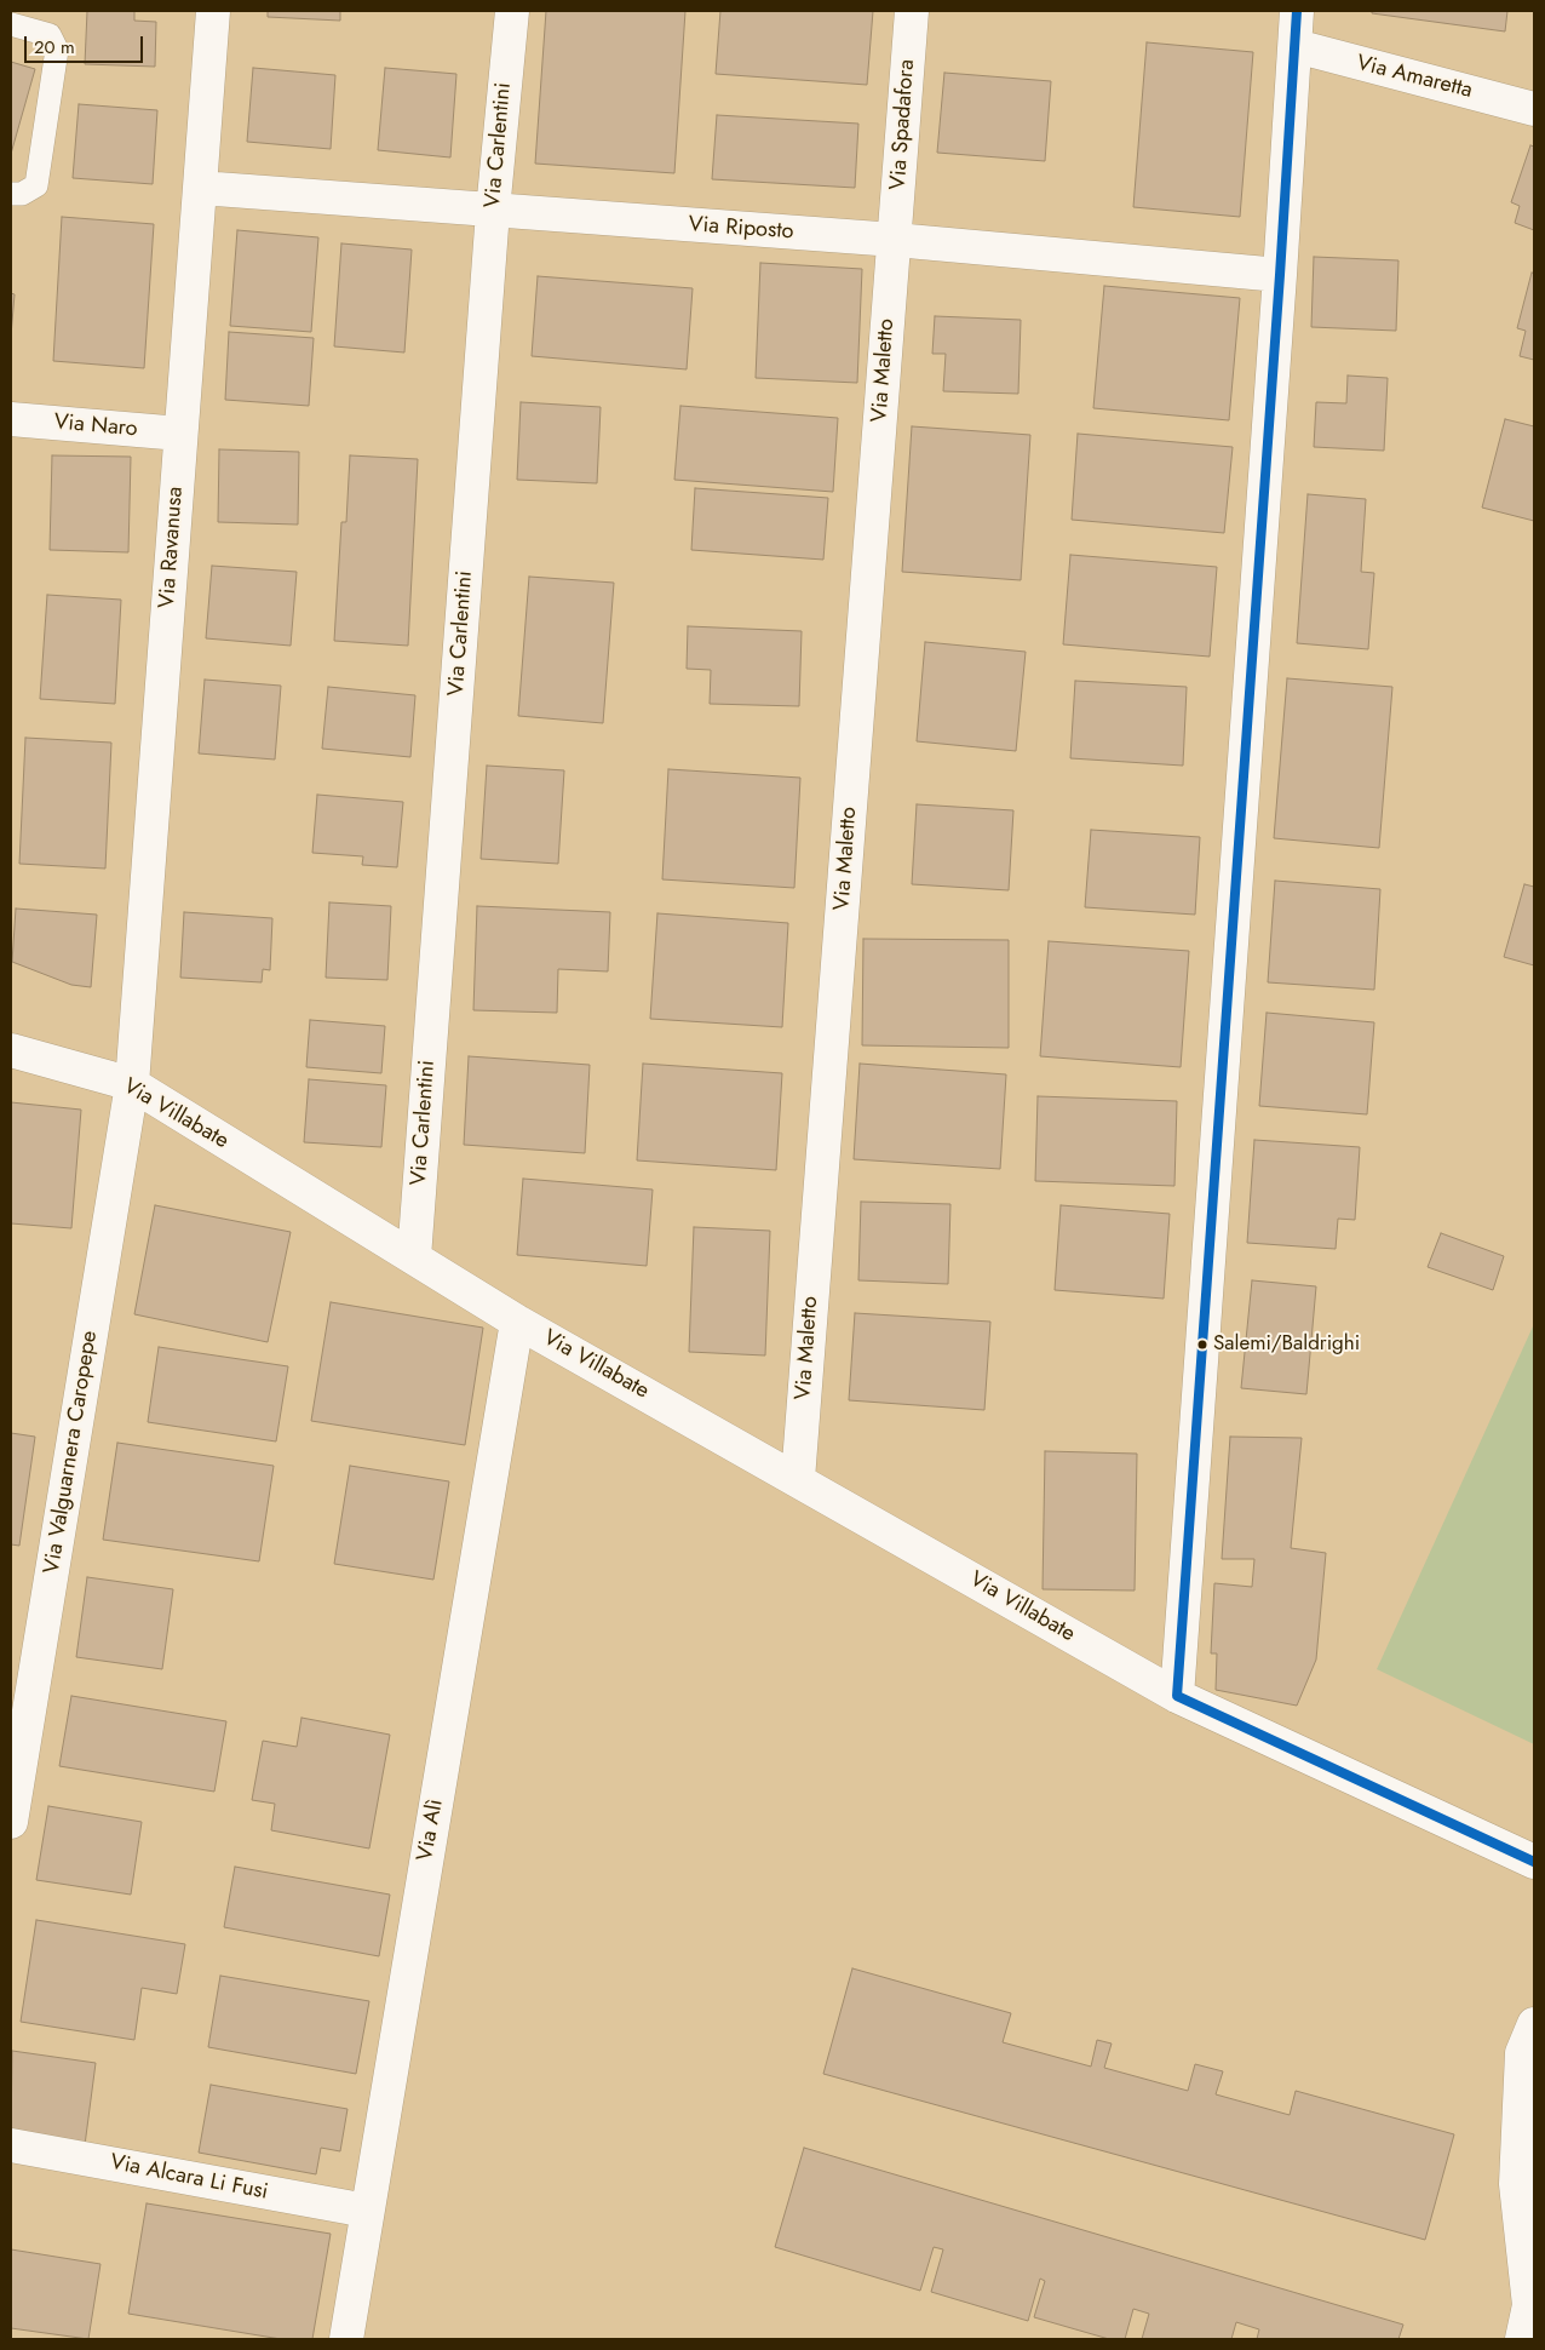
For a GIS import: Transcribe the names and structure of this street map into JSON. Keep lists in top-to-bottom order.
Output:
{
  "streets": {
    "street": [
      "Via Amaretta",
      "Via Spadafora",
      "Via Carlentini",
      "Via Riposto",
      "Via Maletto",
      "Via Naro",
      "Via Ravanusa",
      "Via Villabate",
      "Via Valguarnera Caropepe",
      "Via Alì",
      "Via Alcara Li Fusi"
    ]
  },
  "crossings": [
    ["Via Spadafora", "Via Riposto"],
    ["Via Spadafora", "Via Maletto"],
    ["Via Carlentini", "Via Riposto"],
    ["Via Carlentini", "Via Villabate"],
    ["Via Riposto", "Via Maletto"],
    ["Via Riposto", "Via Ravanusa"],
    ["Via Maletto", "Via Villabate"],
    ["Via Naro", "Via Ravanusa"],
    ["Via Ravanusa", "Via Villabate"],
    ["Via Ravanusa", "Via Valguarnera Caropepe"],
    ["Via Villabate", "Via Valguarnera Caropepe"],
    ["Via Villabate", "Via Alì"],
    ["Via Alì", "Via Alcara Li Fusi"]
  ],
  "places": ["Salemi/Baldrighi"],
  "scale_bar": "20 m"
}
